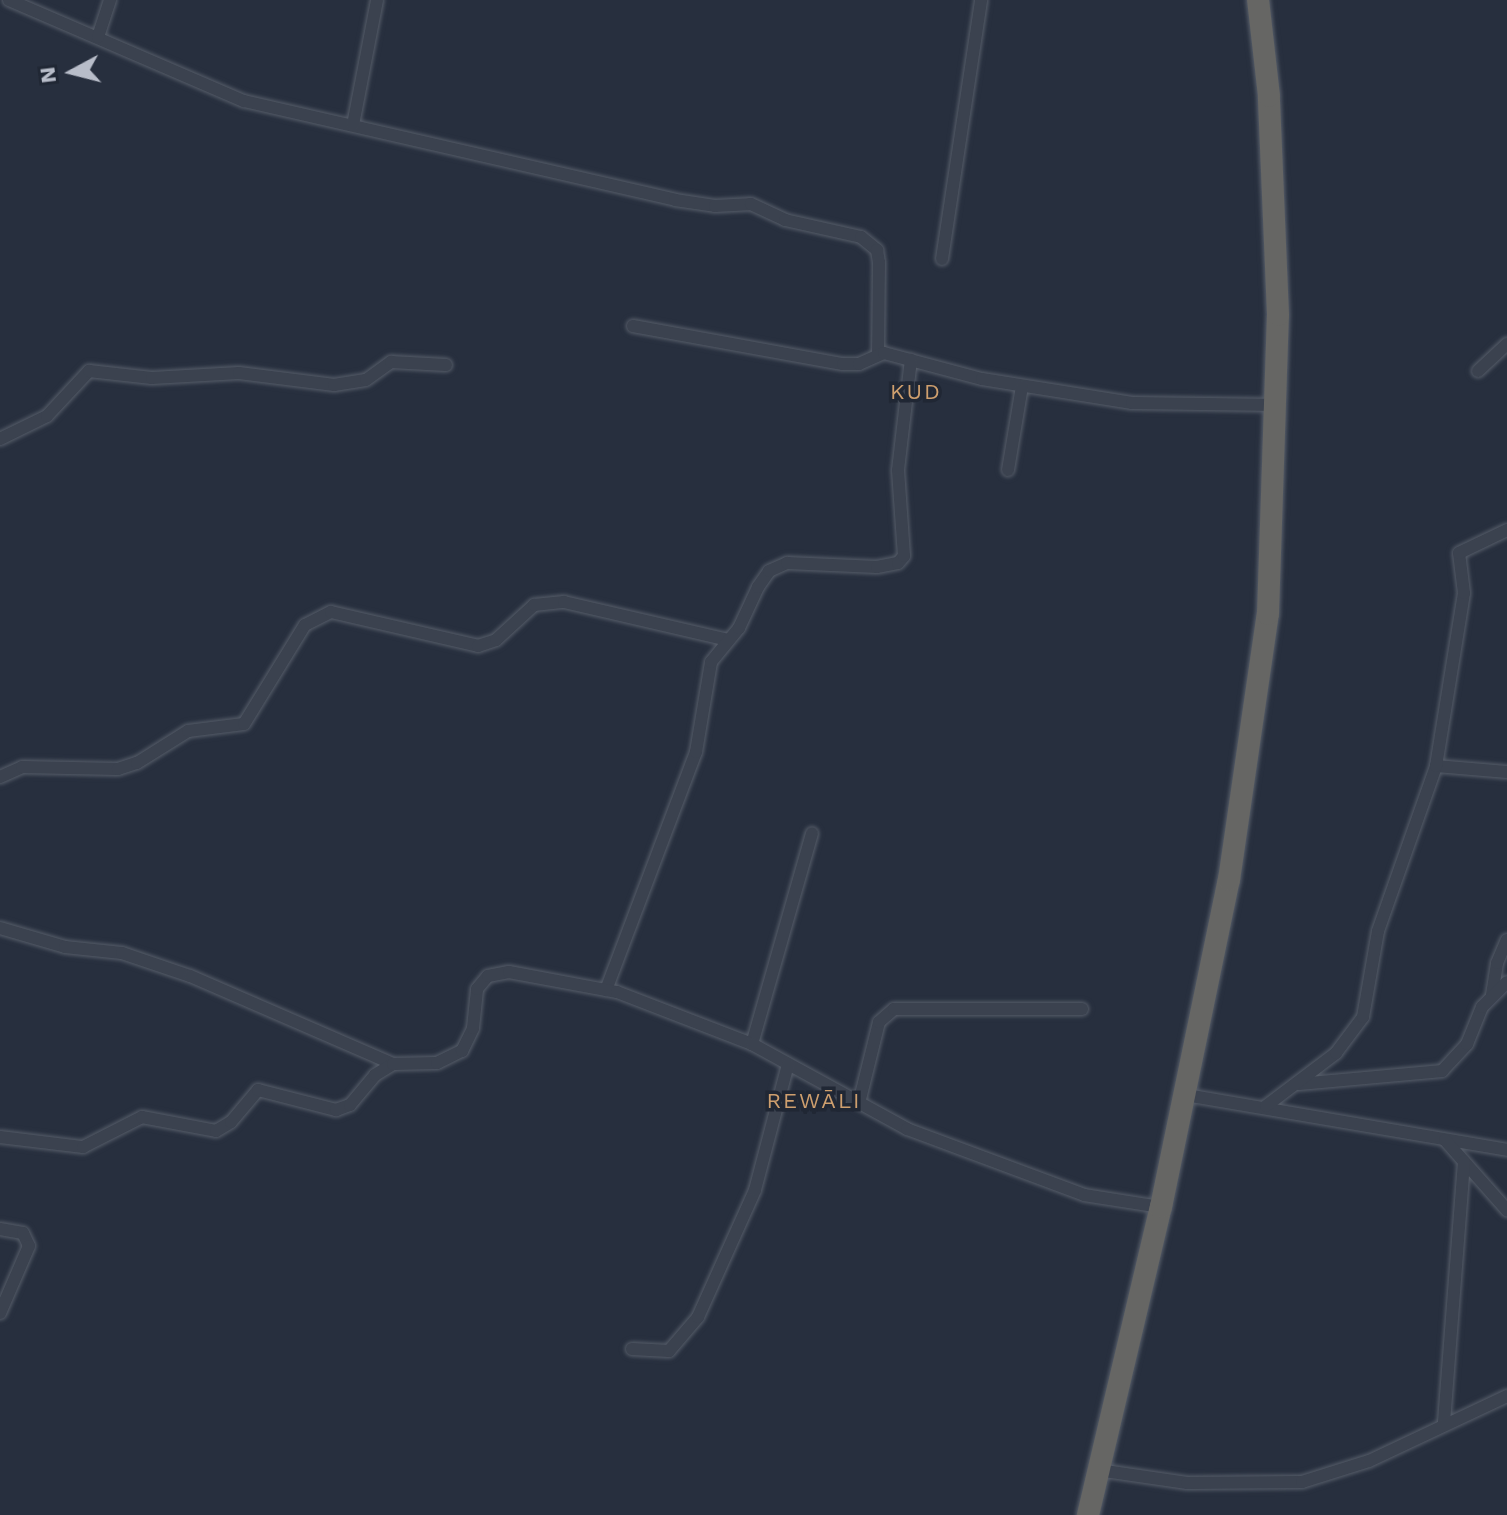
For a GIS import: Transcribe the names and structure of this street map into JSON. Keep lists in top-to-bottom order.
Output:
{
  "districts": ["KUD", "REWĀLI"],
  "north": "left"
}
